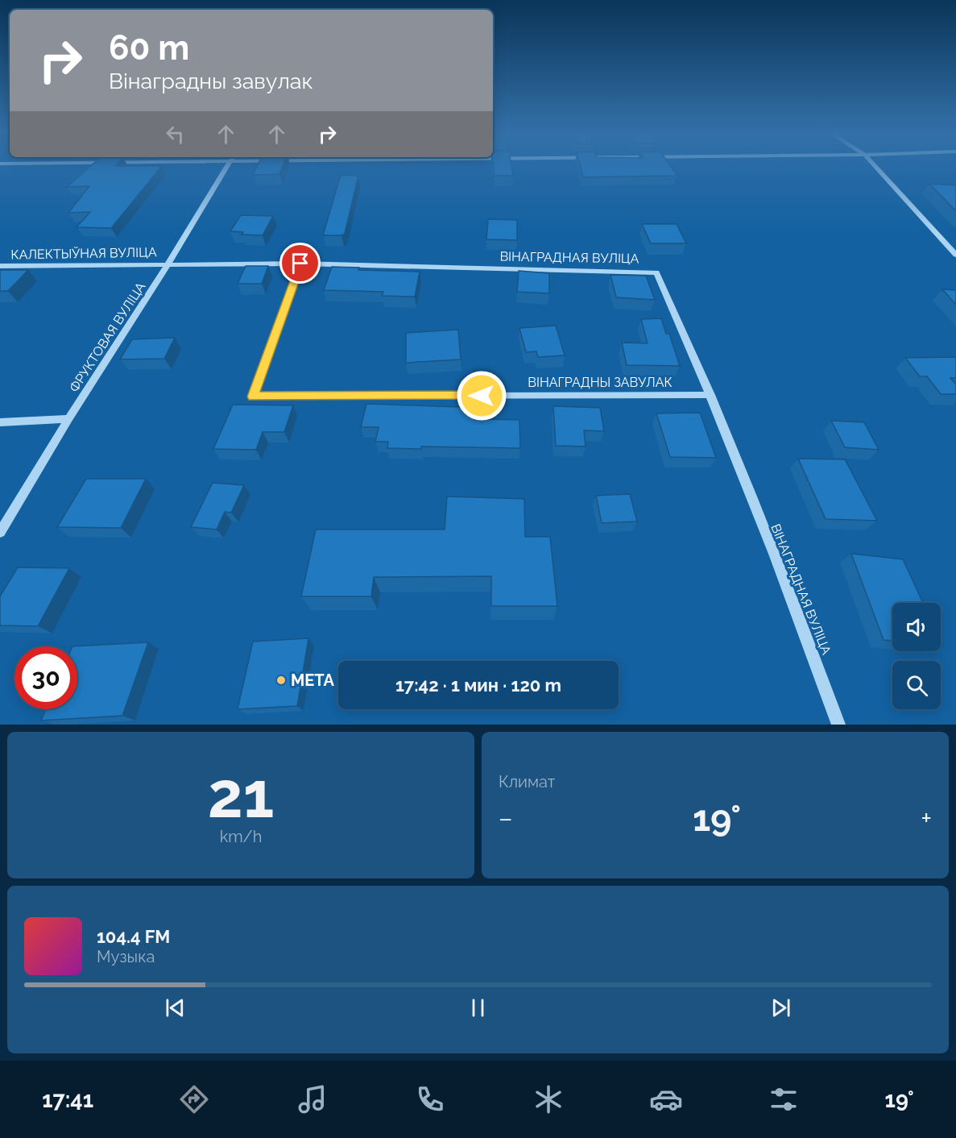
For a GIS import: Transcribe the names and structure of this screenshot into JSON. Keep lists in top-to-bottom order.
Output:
{
  "streets": {
    "street": [
      "КАЛЕКТЫЎНАЯ ВУЛІЦА",
      "ВІНАГРАДНАЯ ВУЛІЦА",
      "ФРУКТОВАЯ ВУЛІЦА",
      "ВІНАГРАДНЫ ЗАВУЛАК"
    ]
  },
  "crossings": [
    ["КАЛЕКТЫЎНАЯ ВУЛІЦА", "ВІНАГРАДНАЯ ВУЛІЦА"],
    ["КАЛЕКТЫЎНАЯ ВУЛІЦА", "ФРУКТОВАЯ ВУЛІЦА"],
    ["ВІНАГРАДНАЯ ВУЛІЦА", "ФРУКТОВАЯ ВУЛІЦА"],
    ["ВІНАГРАДНАЯ ВУЛІЦА", "ВІНАГРАДНЫ ЗАВУЛАК"]
  ],
  "places": ["МЕТА"],
  "page": {
    "turn": ["60 m", "Вінаградны завулак"],
    "limit": "30",
    "trip": "17:42 · 1 мин · 120 m",
    "tile": [
      ["21", "km/h"],
      "Климат"
    ],
    "heat": ["−", "19°", "+"],
    "song": ["104.4 FM", "Музыка"],
    "tabs": ["17:41", "19°"]
  }
}
